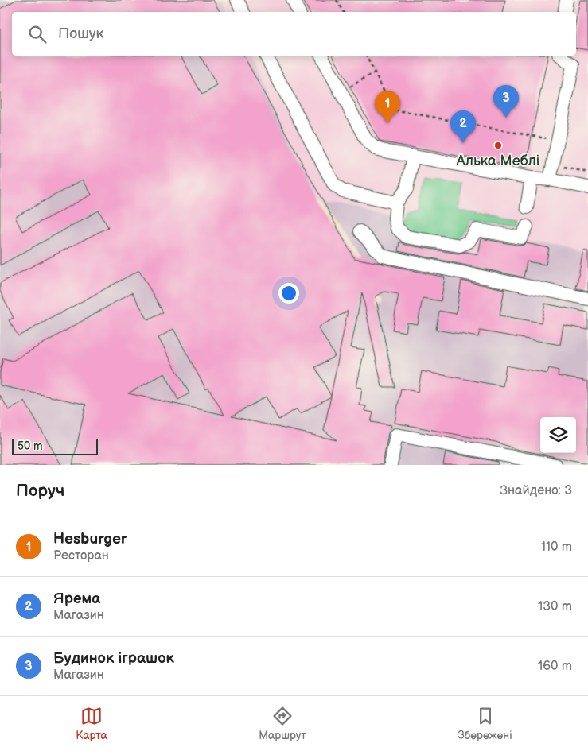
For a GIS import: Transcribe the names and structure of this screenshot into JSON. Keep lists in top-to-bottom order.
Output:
{
  "places": ["Алька Меблі"],
  "scale_bar": "50 m",
  "page": {
    "search": "Пошук",
    "pins": ["3", "1", "2"],
    "scale": "50 m",
    "heading": ["Поруч", "Знайдено: 3"],
    "list": [
      {
        "mark": "1",
        "name": "Hesburger",
        "note": "Ресторан",
        "value": "110 m"
      },
      {
        "mark": "2",
        "name": "Ярема",
        "note": "Магазин",
        "value": "130 m"
      },
      {
        "mark": "3",
        "name": "Будинок іграшок",
        "note": "Магазин",
        "value": "160 m"
      }
    ],
    "nav": ["Карта", "Маршрут", "Збережені"]
  }
}
